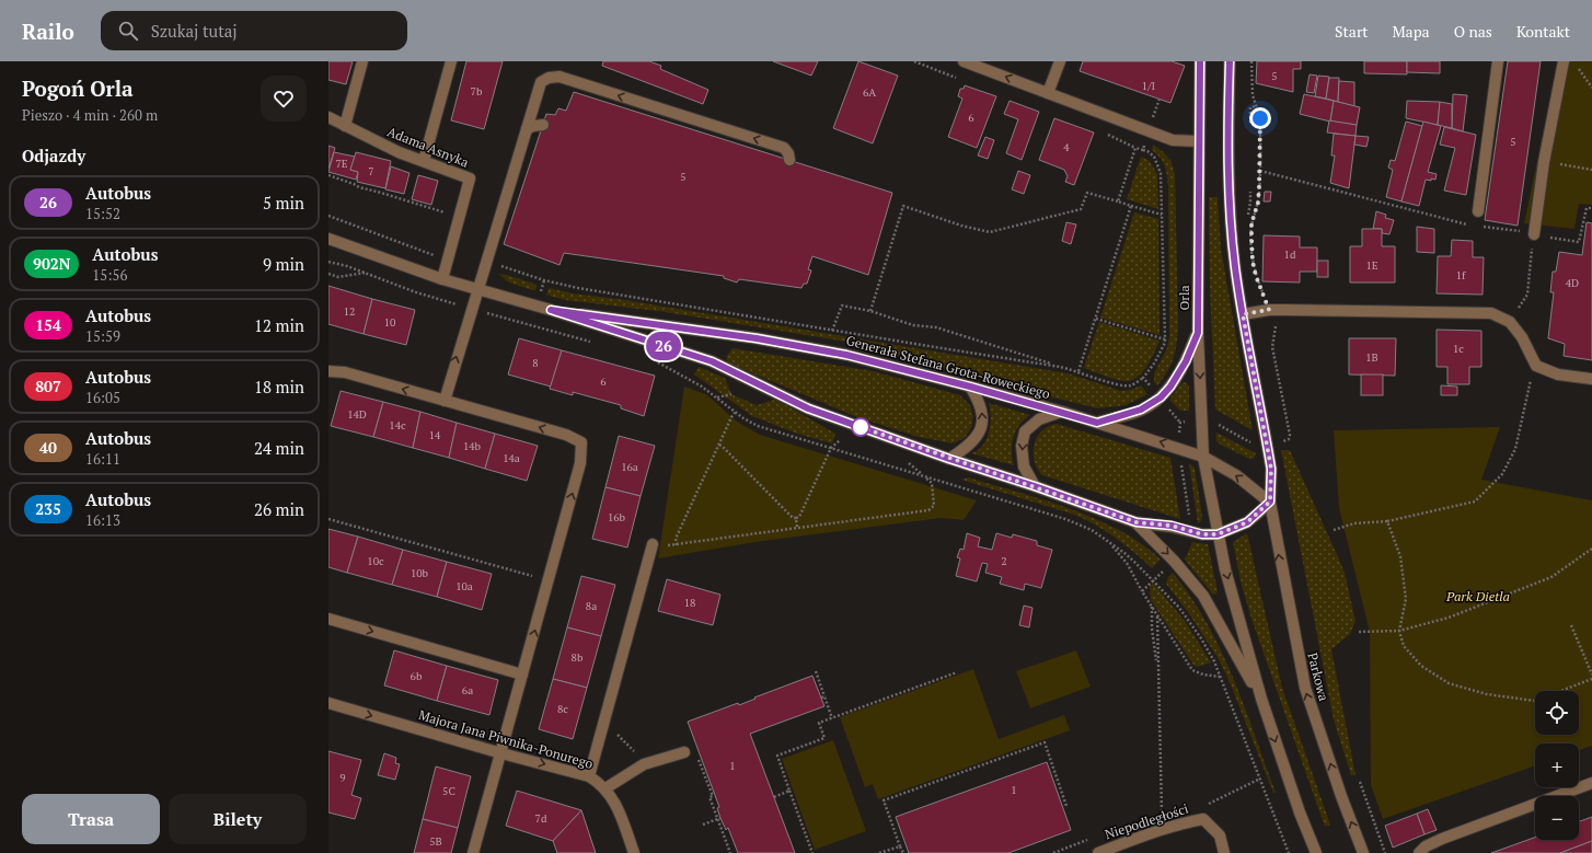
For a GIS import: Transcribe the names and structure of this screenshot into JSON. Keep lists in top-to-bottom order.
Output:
{
  "streets": {
    "street": [
      "Adama Asnyka",
      "Orla",
      "Generała Stefana Grota-Roweckiego",
      "Parkowa",
      "Majora Jana Piwnika-Ponurego",
      "Niepodległości"
    ]
  },
  "crossings": [
    ["Adama Asnyka", "Generała Stefana Grota-Roweckiego"],
    ["Orla", "Generała Stefana Grota-Roweckiego"],
    ["Generała Stefana Grota-Roweckiego", "Parkowa"]
  ],
  "parks": ["Park Dietla"],
  "lines": ["bus line 26"],
  "house_numbers": [
    "5",
    "1/I",
    "7b",
    "6A",
    "6",
    "5",
    "4",
    "7E",
    "7",
    "5",
    "1d",
    "1E",
    "1f",
    "4D",
    "12",
    "10",
    "1c",
    "1B",
    "8",
    "6",
    "14D",
    "14c",
    "14",
    "14b",
    "14a",
    "16a",
    "16b",
    "10c",
    "2",
    "10b",
    "10a",
    "18",
    "8a",
    "8b",
    "6b",
    "6a",
    "8c",
    "1",
    "9",
    "1",
    "5C",
    "7d",
    "5B"
  ],
  "page": {
    "header": "Railo",
    "search": "Szukaj tutaj",
    "nav": [
      "Start",
      "Mapa",
      "O nas",
      "Kontakt"
    ],
    "heading": [
      ["Pogoń Orla", "Pieszo · 4 min · 260 m"],
      "Odjazdy"
    ],
    "on_map": "26",
    "list": [
      {
        "mark": "26",
        "name": "Autobus",
        "note": "15:52",
        "value": "5 min"
      },
      {
        "mark": "902N",
        "name": "Autobus",
        "note": "15:56",
        "value": "9 min"
      },
      {
        "mark": "154",
        "name": "Autobus",
        "note": "15:59",
        "value": "12 min"
      },
      {
        "mark": "807",
        "name": "Autobus",
        "note": "16:05",
        "value": "18 min"
      },
      {
        "mark": "40",
        "name": "Autobus",
        "note": "16:11",
        "value": "24 min"
      },
      {
        "mark": "235",
        "name": "Autobus",
        "note": "16:13",
        "value": "26 min"
      }
    ],
    "map_buttons": ["+", "−"],
    "buttons": ["Trasa", "Bilety"]
  }
}
